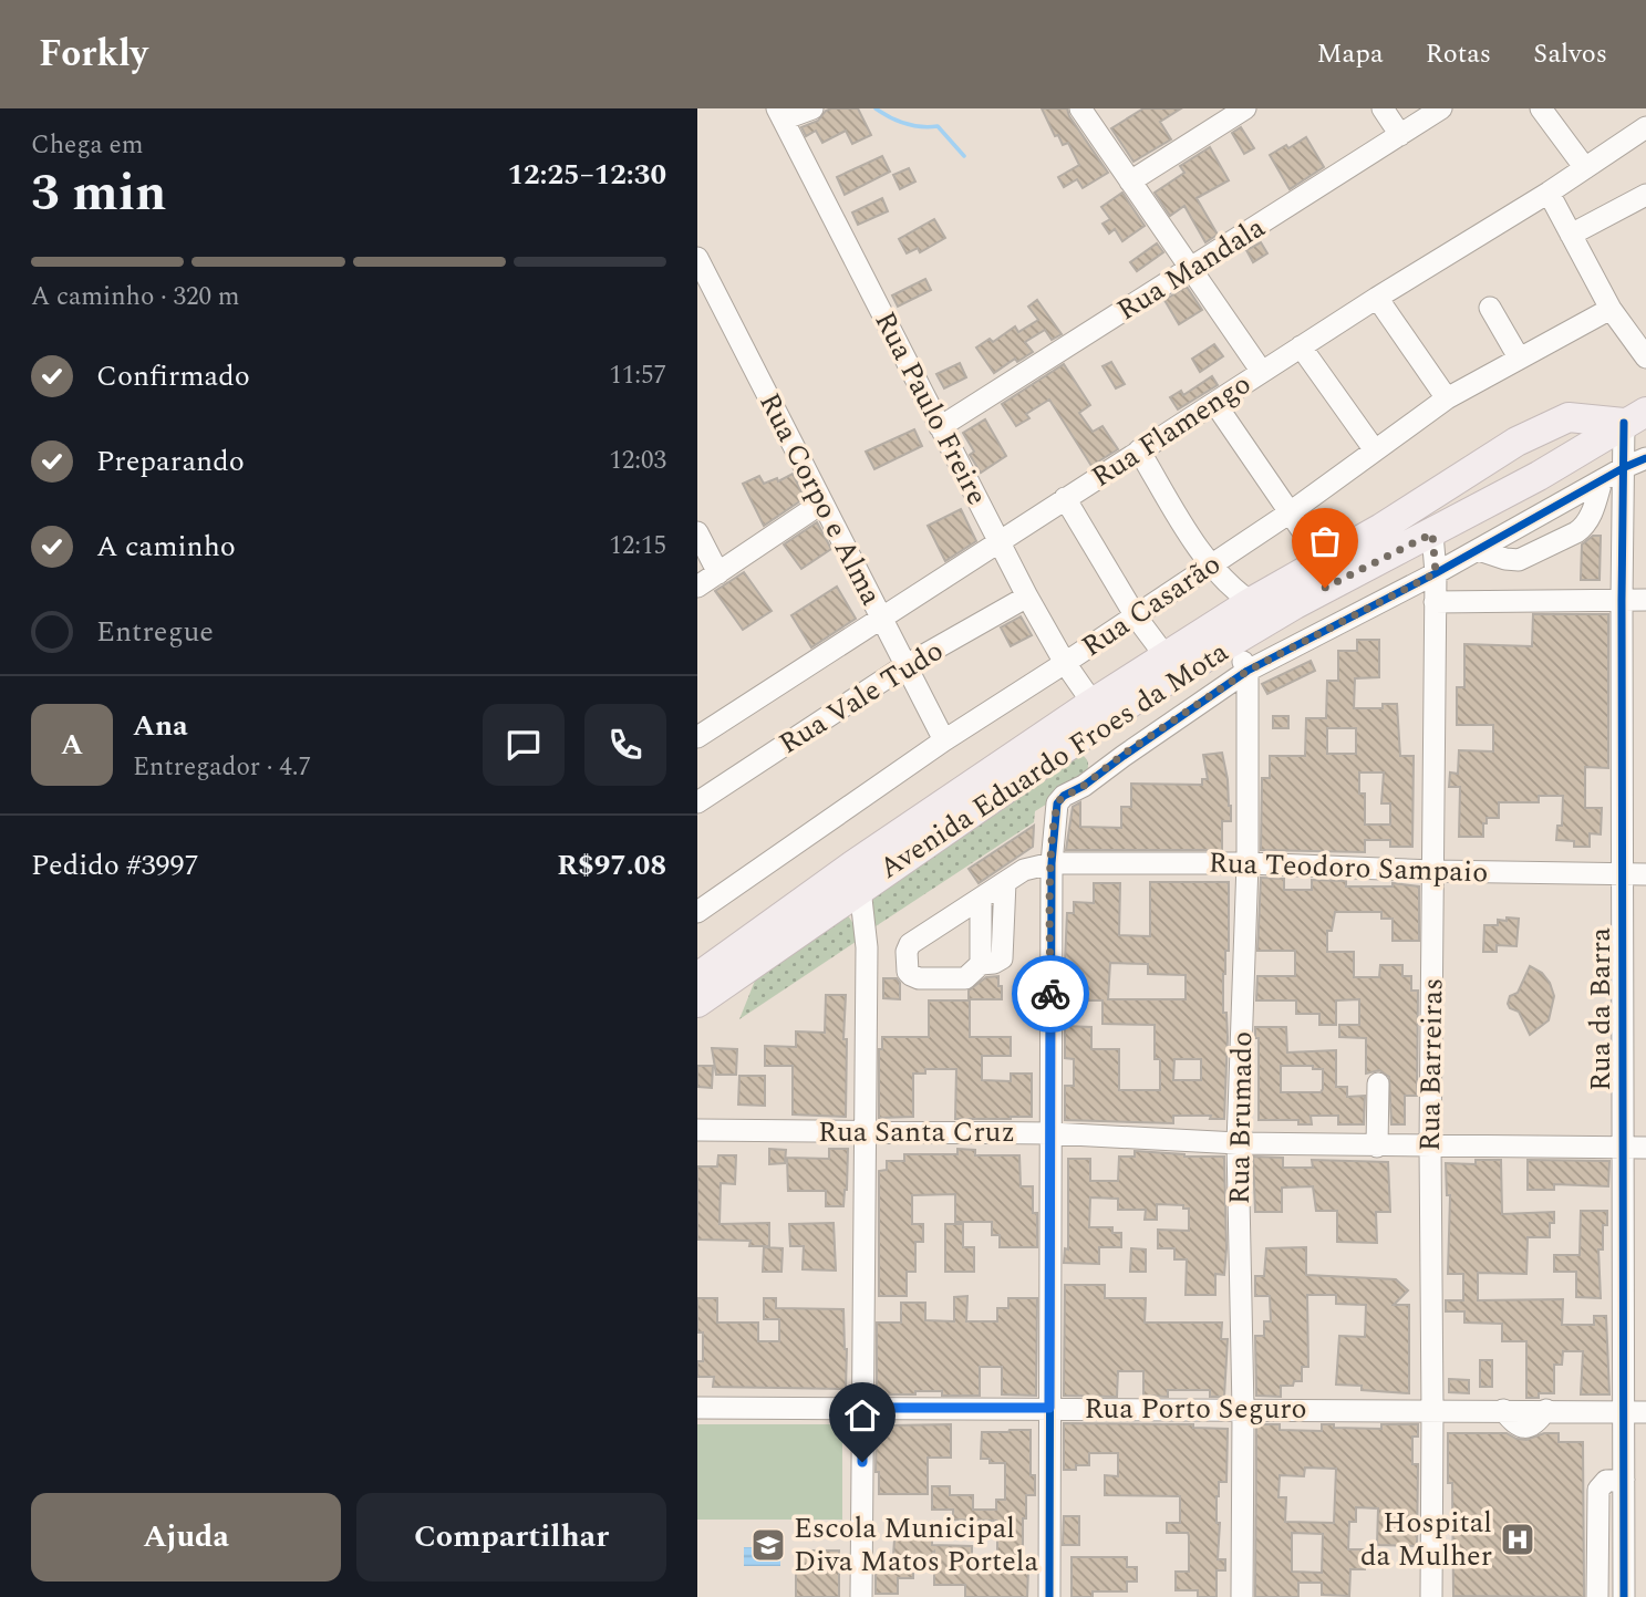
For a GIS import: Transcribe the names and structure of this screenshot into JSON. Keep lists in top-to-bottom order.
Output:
{
  "streets": {
    "highway": ["Avenida Eduardo Froes da Mota"],
    "street": [
      "Rua Mandala",
      "Rua Paulo Freire",
      "Rua Flamengo",
      "Rua Corpo e Alma",
      "Rua Casarão",
      "Rua Vale Tudo",
      "Rua Teodoro Sampaio",
      "Rua da Barra",
      "Rua Barreiras",
      "Rua Brumado",
      "Rua Santa Cruz",
      "Rua Porto Seguro"
    ]
  },
  "crossings": [
    ["Rua Mandala", "Rua Paulo Freire"],
    ["Rua Paulo Freire", "Rua Flamengo"],
    ["Rua Paulo Freire", "Rua Casarão"],
    ["Rua Paulo Freire", "Rua Vale Tudo"],
    ["Rua Paulo Freire", "Avenida Eduardo Froes da Mota"],
    ["Rua Flamengo", "Rua Corpo e Alma"],
    ["Rua Corpo e Alma", "Rua Casarão"],
    ["Rua Corpo e Alma", "Rua Vale Tudo"],
    ["Avenida Eduardo Froes da Mota", "Rua da Barra"],
    ["Avenida Eduardo Froes da Mota", "Rua Barreiras"],
    ["Avenida Eduardo Froes da Mota", "Rua Brumado"],
    ["Rua Teodoro Sampaio", "Rua da Barra"],
    ["Rua Teodoro Sampaio", "Rua Barreiras"],
    ["Rua Teodoro Sampaio", "Rua Brumado"],
    ["Rua da Barra", "Rua Santa Cruz"],
    ["Rua da Barra", "Rua Porto Seguro"],
    ["Rua Barreiras", "Rua Santa Cruz"],
    ["Rua Barreiras", "Rua Porto Seguro"],
    ["Rua Brumado", "Rua Santa Cruz"],
    ["Rua Brumado", "Rua Porto Seguro"]
  ],
  "places": {
    "hospital": ["Hospital da Mulher"],
    "school or university": ["Escola Municipal Diva Matos Portela"]
  },
  "page": {
    "header": "Forkly",
    "nav": ["Mapa", "Rotas", "Salvos"],
    "heading": ["3 min", "Chega em", "12:25–12:30"],
    "panel": [
      "Ana",
      "Entregador · 4.7",
      "Pedido #3997",
      "R$97.08"
    ],
    "bar": "A caminho · 320 m",
    "list": [
      ["Confirmado", "11:57"],
      ["Preparando", "12:03"],
      ["A caminho", "12:15"],
      "Entregue"
    ],
    "round": "A",
    "buttons": ["Ajuda", "Compartilhar"]
  }
}
